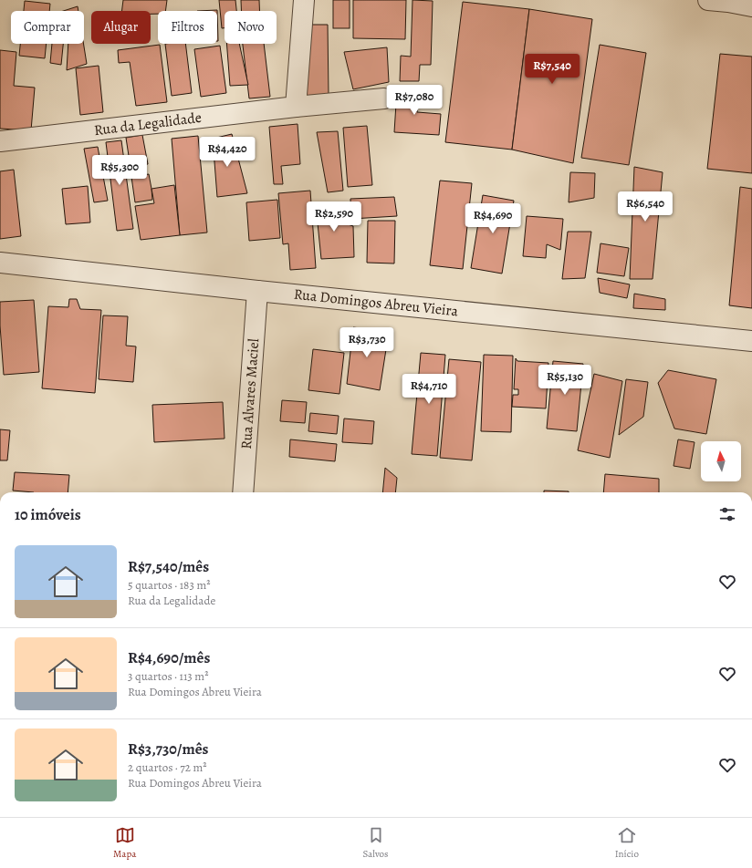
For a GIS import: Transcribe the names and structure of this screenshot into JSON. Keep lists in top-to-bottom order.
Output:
{
  "streets": {
    "street": ["Rua da Legalidade", "Rua Domingos Abreu Vieira", "Rua Alvares Maciel"]
  },
  "crossings": [
    ["Rua Domingos Abreu Vieira", "Rua Alvares Maciel"]
  ],
  "north": "top",
  "page": {
    "chip": [
      "Comprar",
      "Alugar",
      "Filtros",
      "Novo"
    ],
    "price": [
      "R$7,540",
      "R$7,080",
      "R$4,420",
      "R$5,300",
      "R$6,540",
      "R$2,590",
      "R$4,690",
      "R$3,730",
      "R$5,130",
      "R$4,710"
    ],
    "heading": "10 imóveis",
    "list": [
      {
        "name": "R$7,540/mês",
        "note": "5 quartos · 183 m² · Rua da Legalidade"
      },
      {
        "name": "R$4,690/mês",
        "note": "3 quartos · 113 m² · Rua Domingos Abreu Vieira"
      },
      {
        "name": "R$3,730/mês",
        "note": "2 quartos · 72 m² · Rua Domingos Abreu Vieira"
      }
    ],
    "tabs": ["Mapa", "Salvos", "Início"]
  }
}
